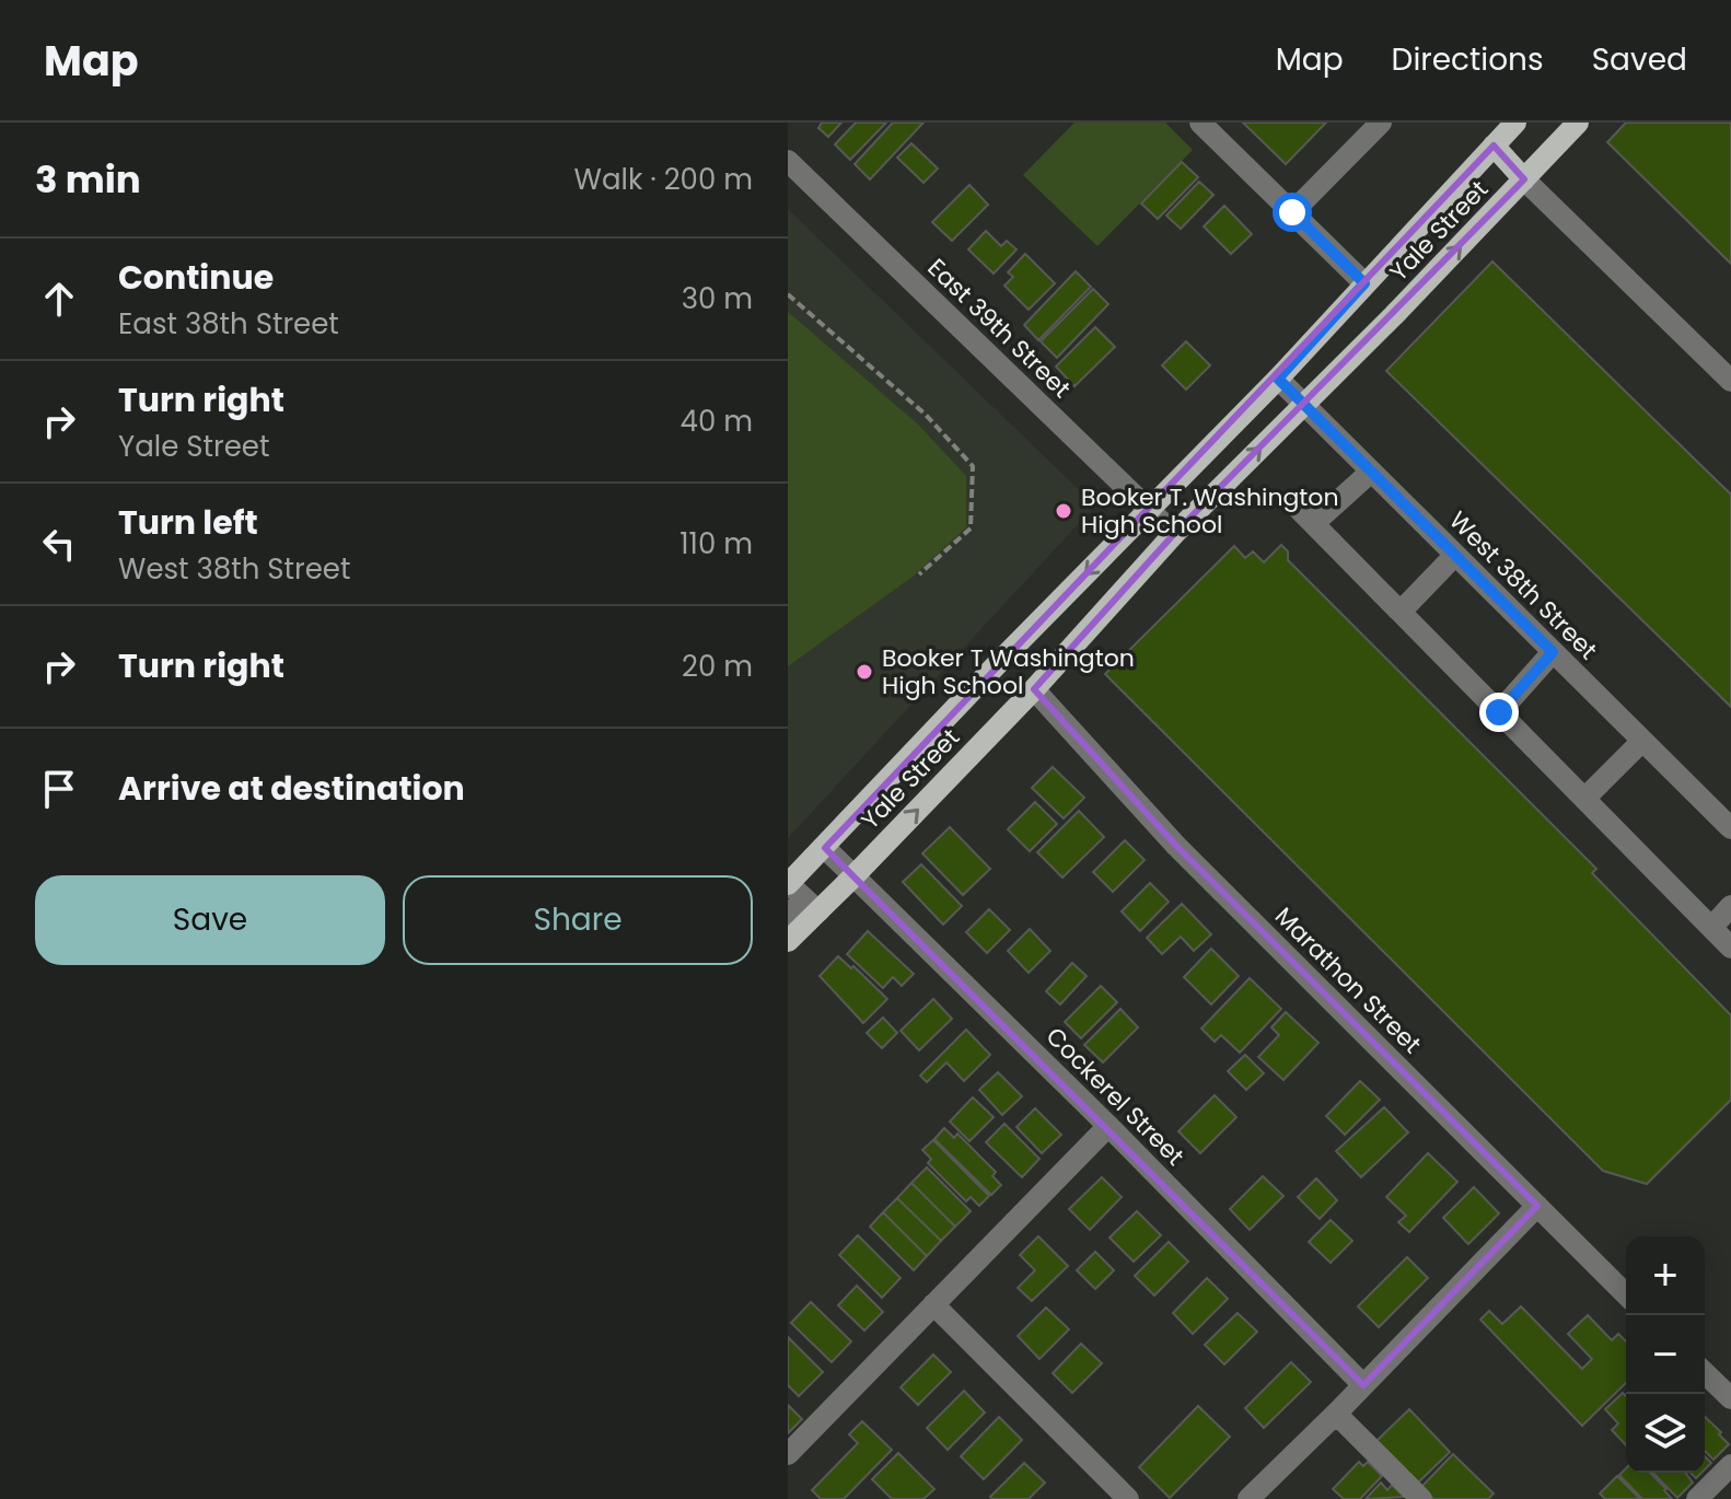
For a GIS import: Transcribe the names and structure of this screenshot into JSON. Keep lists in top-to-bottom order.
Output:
{
  "streets": {
    "main road": ["Yale Street"],
    "street": [
      "East 39th Street",
      "West 38th Street",
      "Marathon Street",
      "Cockerel Street"
    ]
  },
  "crossings": [
    ["Yale Street", "East 39th Street"],
    ["Yale Street", "West 38th Street"],
    ["Yale Street", "Marathon Street"],
    ["Yale Street", "Cockerel Street"]
  ],
  "places": ["Booker T. Washington High School", "Booker T Washington High School"],
  "page": {
    "header": "Map",
    "nav": ["Map", "Directions", "Saved"],
    "heading": ["3 min", "Walk · 200 m"],
    "list": [
      ["Continue", "East 38th Street", "30 m"],
      ["Turn right", "Yale Street", "40 m"],
      ["Turn left", "West 38th Street", "110 m"],
      ["Turn right", "20 m"],
      "Arrive at destination"
    ],
    "buttons": ["Save", "Share"],
    "map_buttons": ["+", "−"]
  }
}
